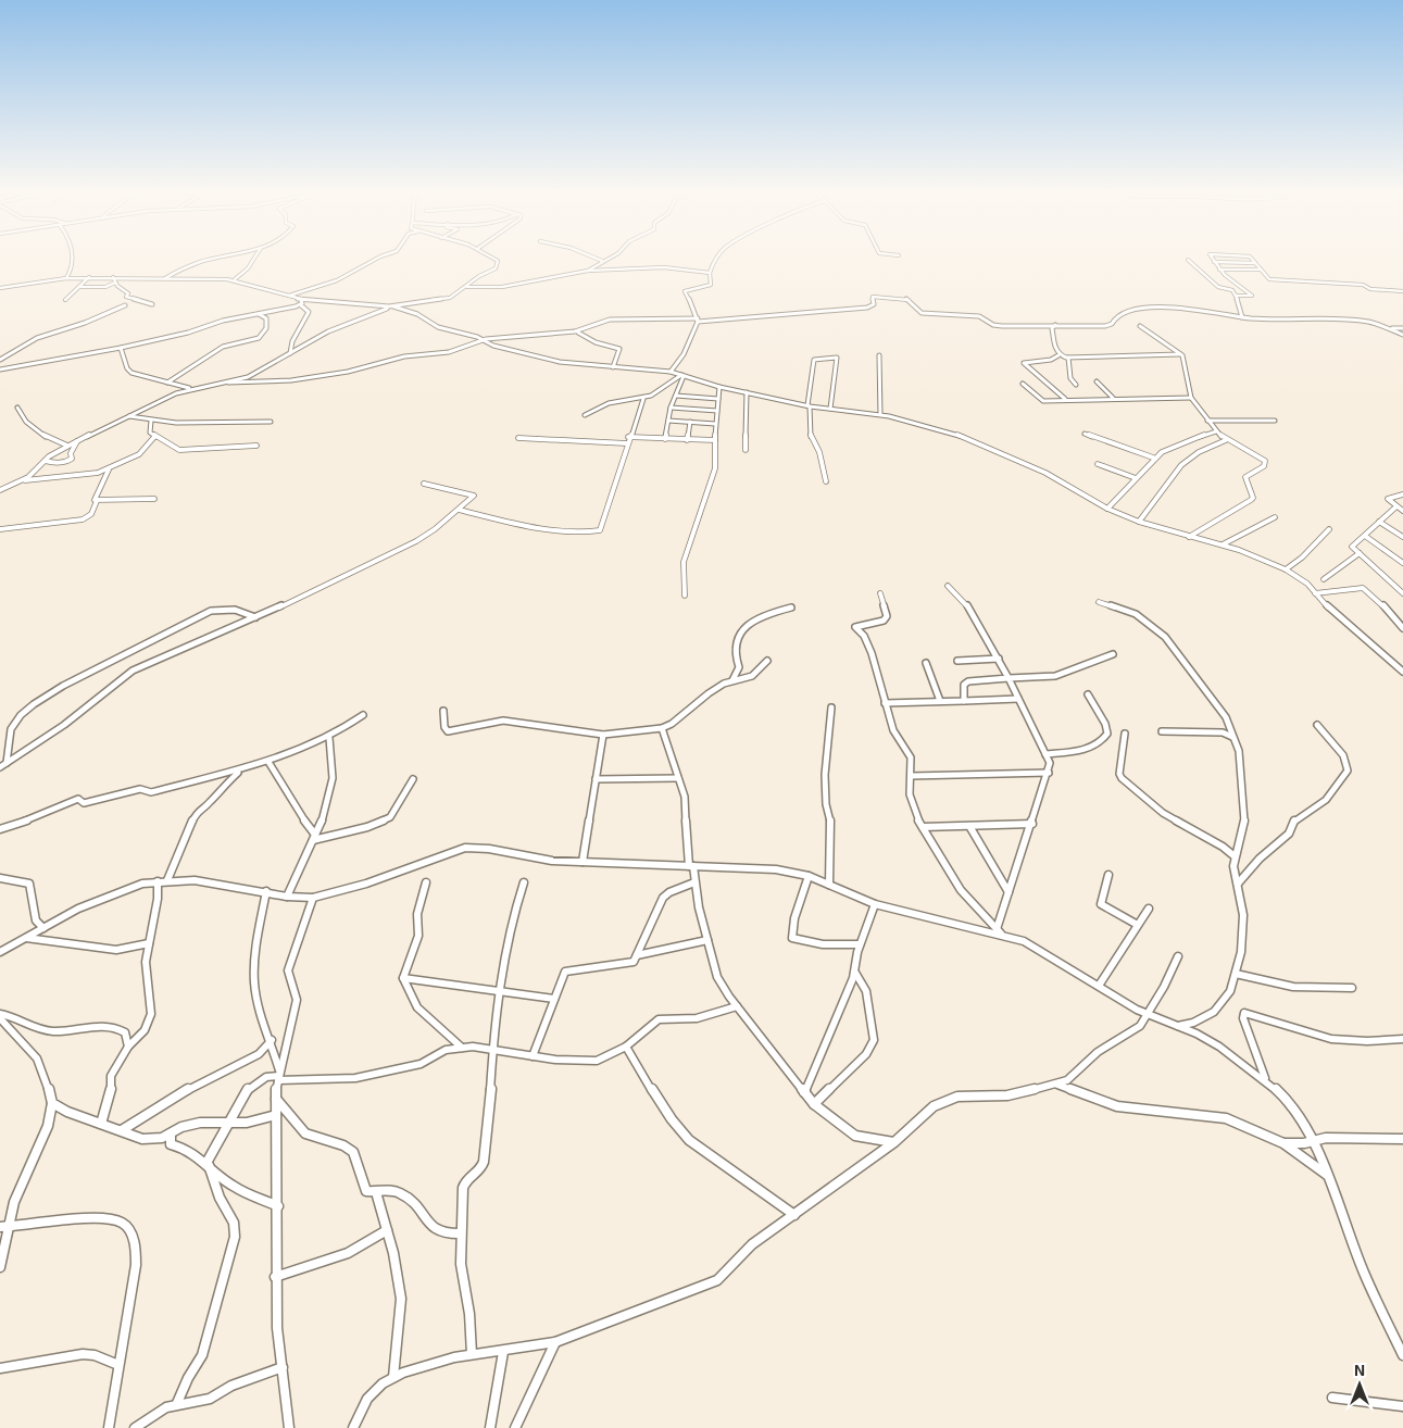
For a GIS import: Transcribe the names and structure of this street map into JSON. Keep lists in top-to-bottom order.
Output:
{
  "north": "top"
}
